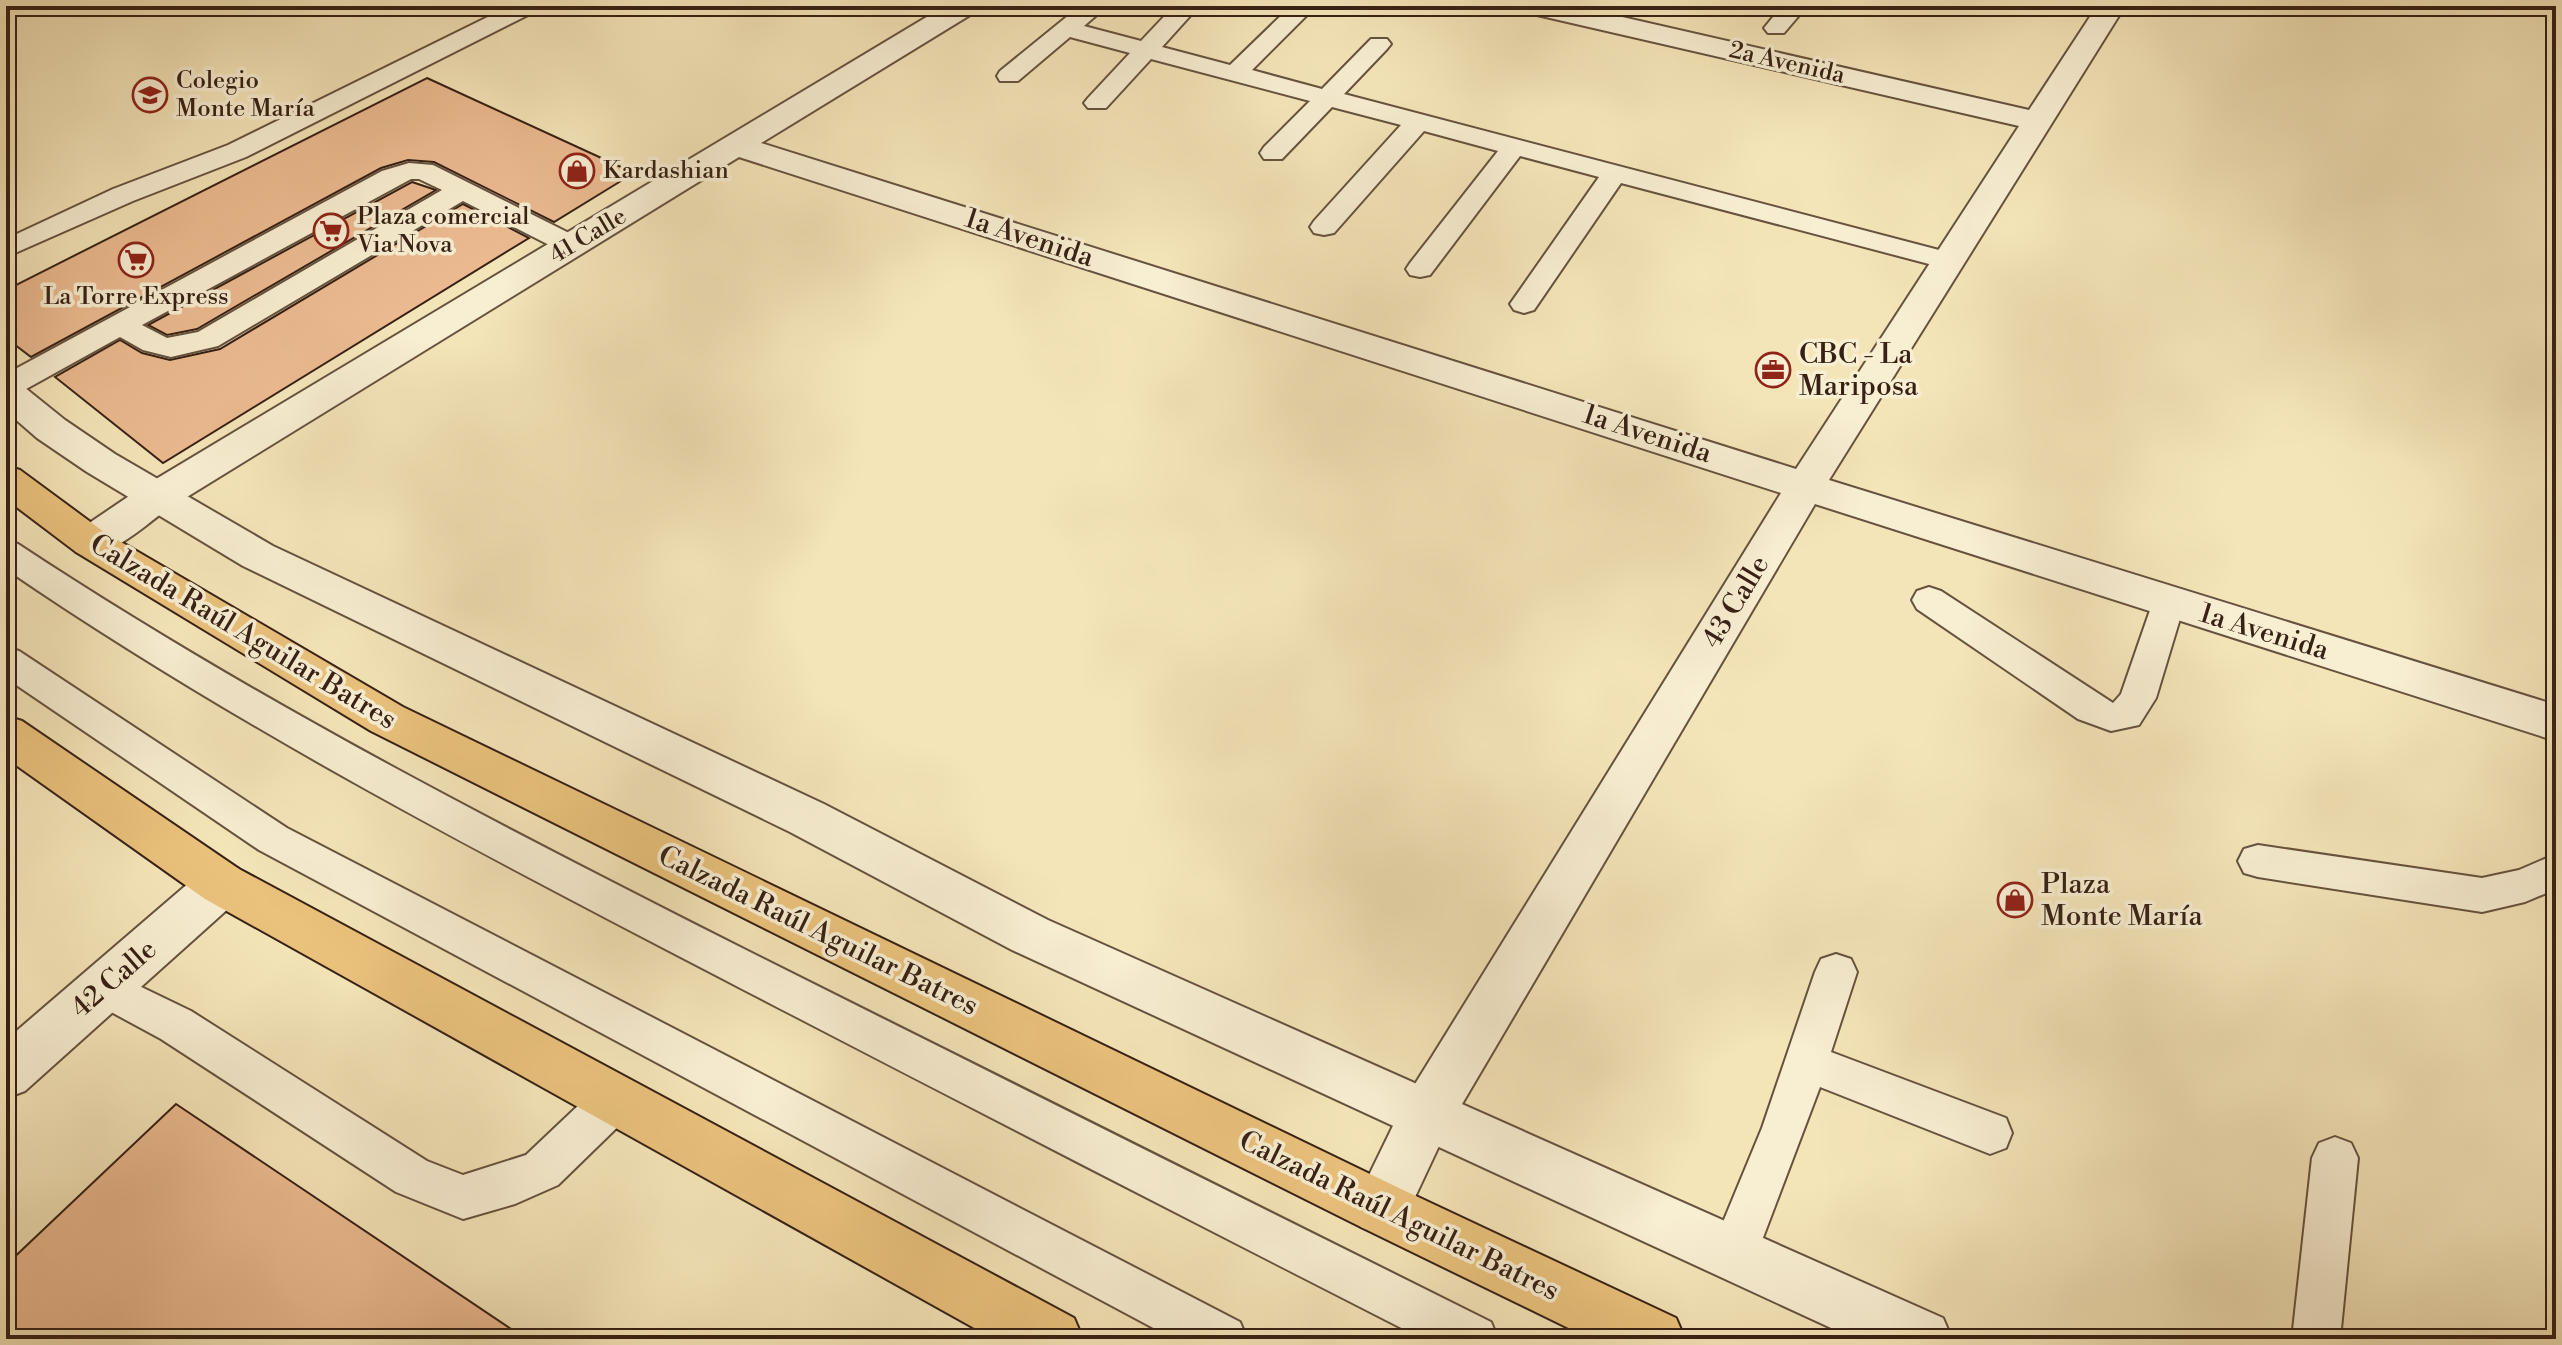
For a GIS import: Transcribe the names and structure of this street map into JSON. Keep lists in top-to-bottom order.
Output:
{
  "streets": {
    "highway": ["Calzada Raúl Aguilar Batres"],
    "street": [
      "2a Avenida",
      "41 Calle",
      "1a Avenida",
      "43 Calle",
      "42 Calle"
    ]
  },
  "crossings": [
    ["2a Avenida", "43 Calle"],
    ["41 Calle", "1a Avenida"],
    ["41 Calle", "Calzada Raúl Aguilar Batres"],
    ["1a Avenida", "43 Calle"],
    ["43 Calle", "Calzada Raúl Aguilar Batres"]
  ],
  "places": {
    "school or university": ["Colegio Monte María"],
    "shop": ["Kardashian", "Plaza Monte María"],
    "supermarket": ["Plaza comercial Via Nova", "La Torre Express"],
    "office": ["CBC - La Mariposa"]
  }
}
